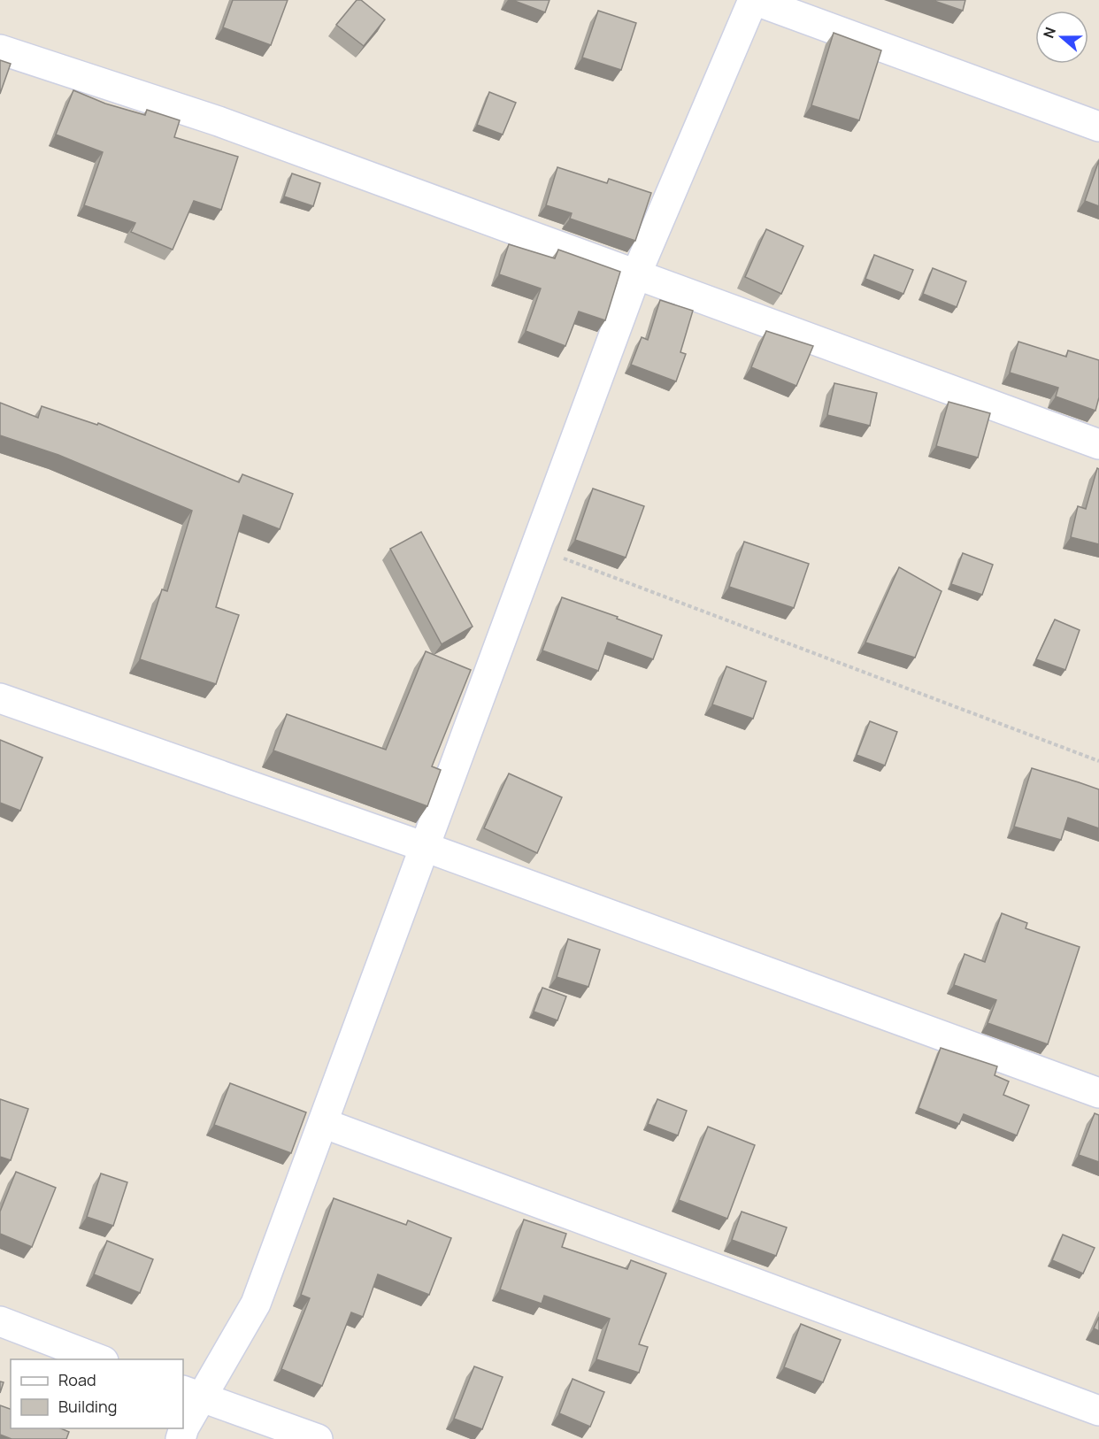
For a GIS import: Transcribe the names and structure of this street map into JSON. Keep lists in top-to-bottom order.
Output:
{
  "legend": ["Road", "Building"],
  "north": "left"
}
